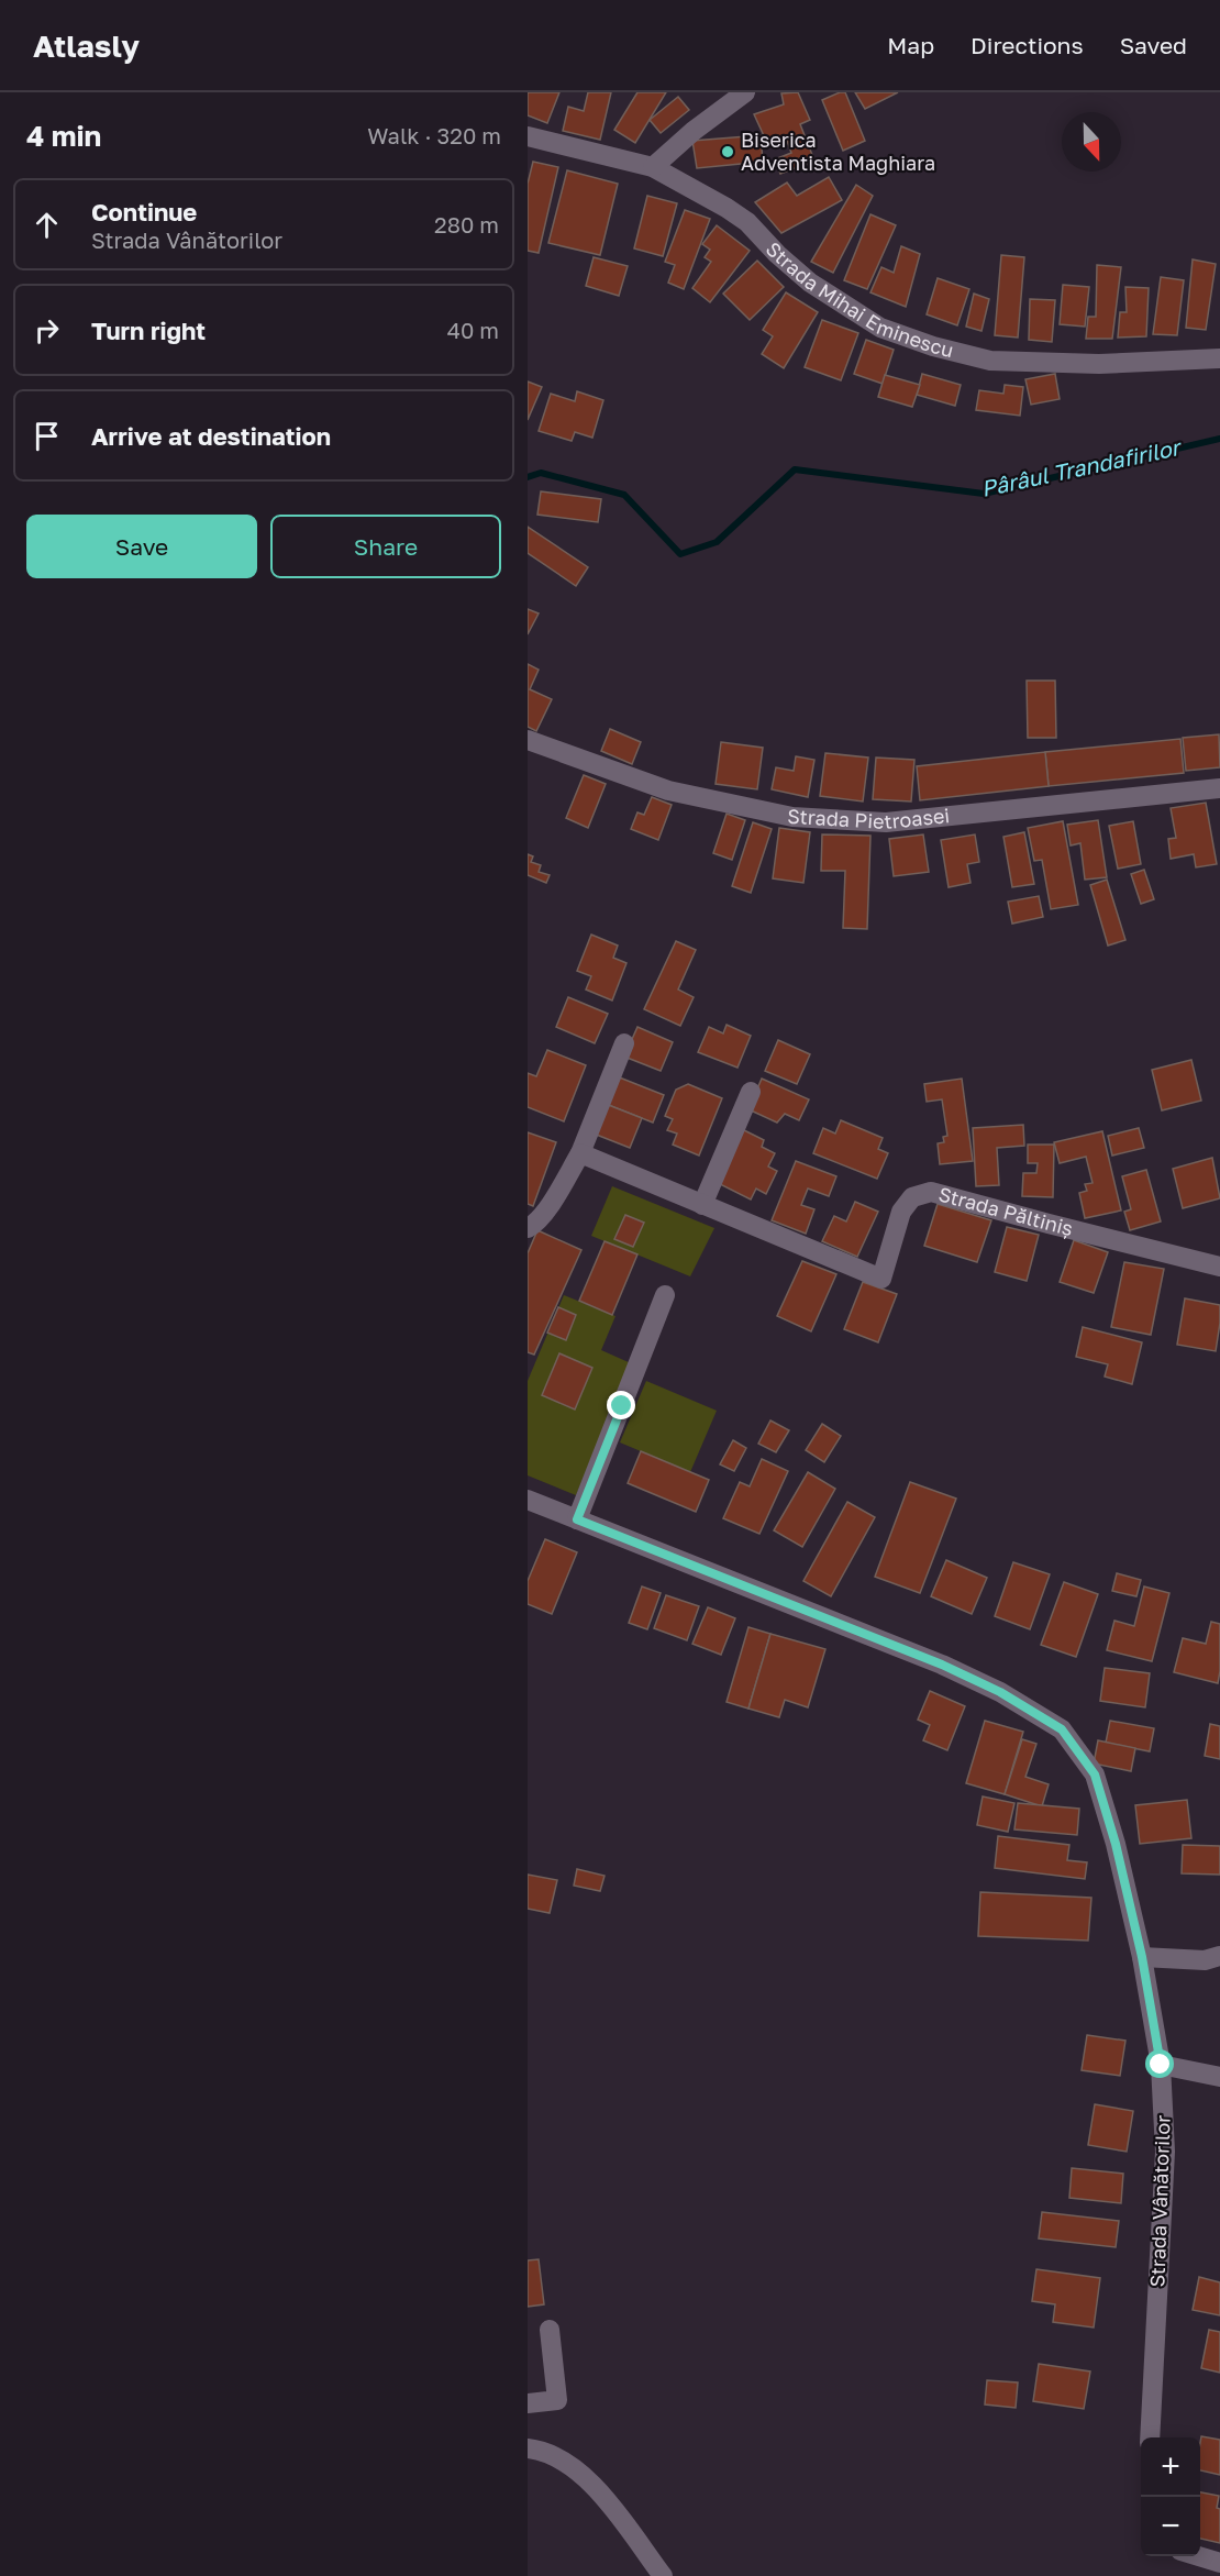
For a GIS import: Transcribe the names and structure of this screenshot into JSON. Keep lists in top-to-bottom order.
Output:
{
  "streets": {
    "street": [
      "Strada Mihai Eminescu",
      "Strada Pietroasei",
      "Strada Păltiniș",
      "Strada Vânătorilor"
    ]
  },
  "water": ["Pârâul Trandafirilor"],
  "places": ["Biserica Adventista Maghiara"],
  "north": "bottom",
  "page": {
    "header": "Atlasly",
    "nav": ["Map", "Directions", "Saved"],
    "heading": ["4 min", "Walk · 320 m"],
    "list": [
      ["Continue", "Strada Vânătorilor", "280 m"],
      ["Turn right", "40 m"],
      "Arrive at destination"
    ],
    "buttons": ["Save", "Share"],
    "map_buttons": ["+", "−"]
  }
}
